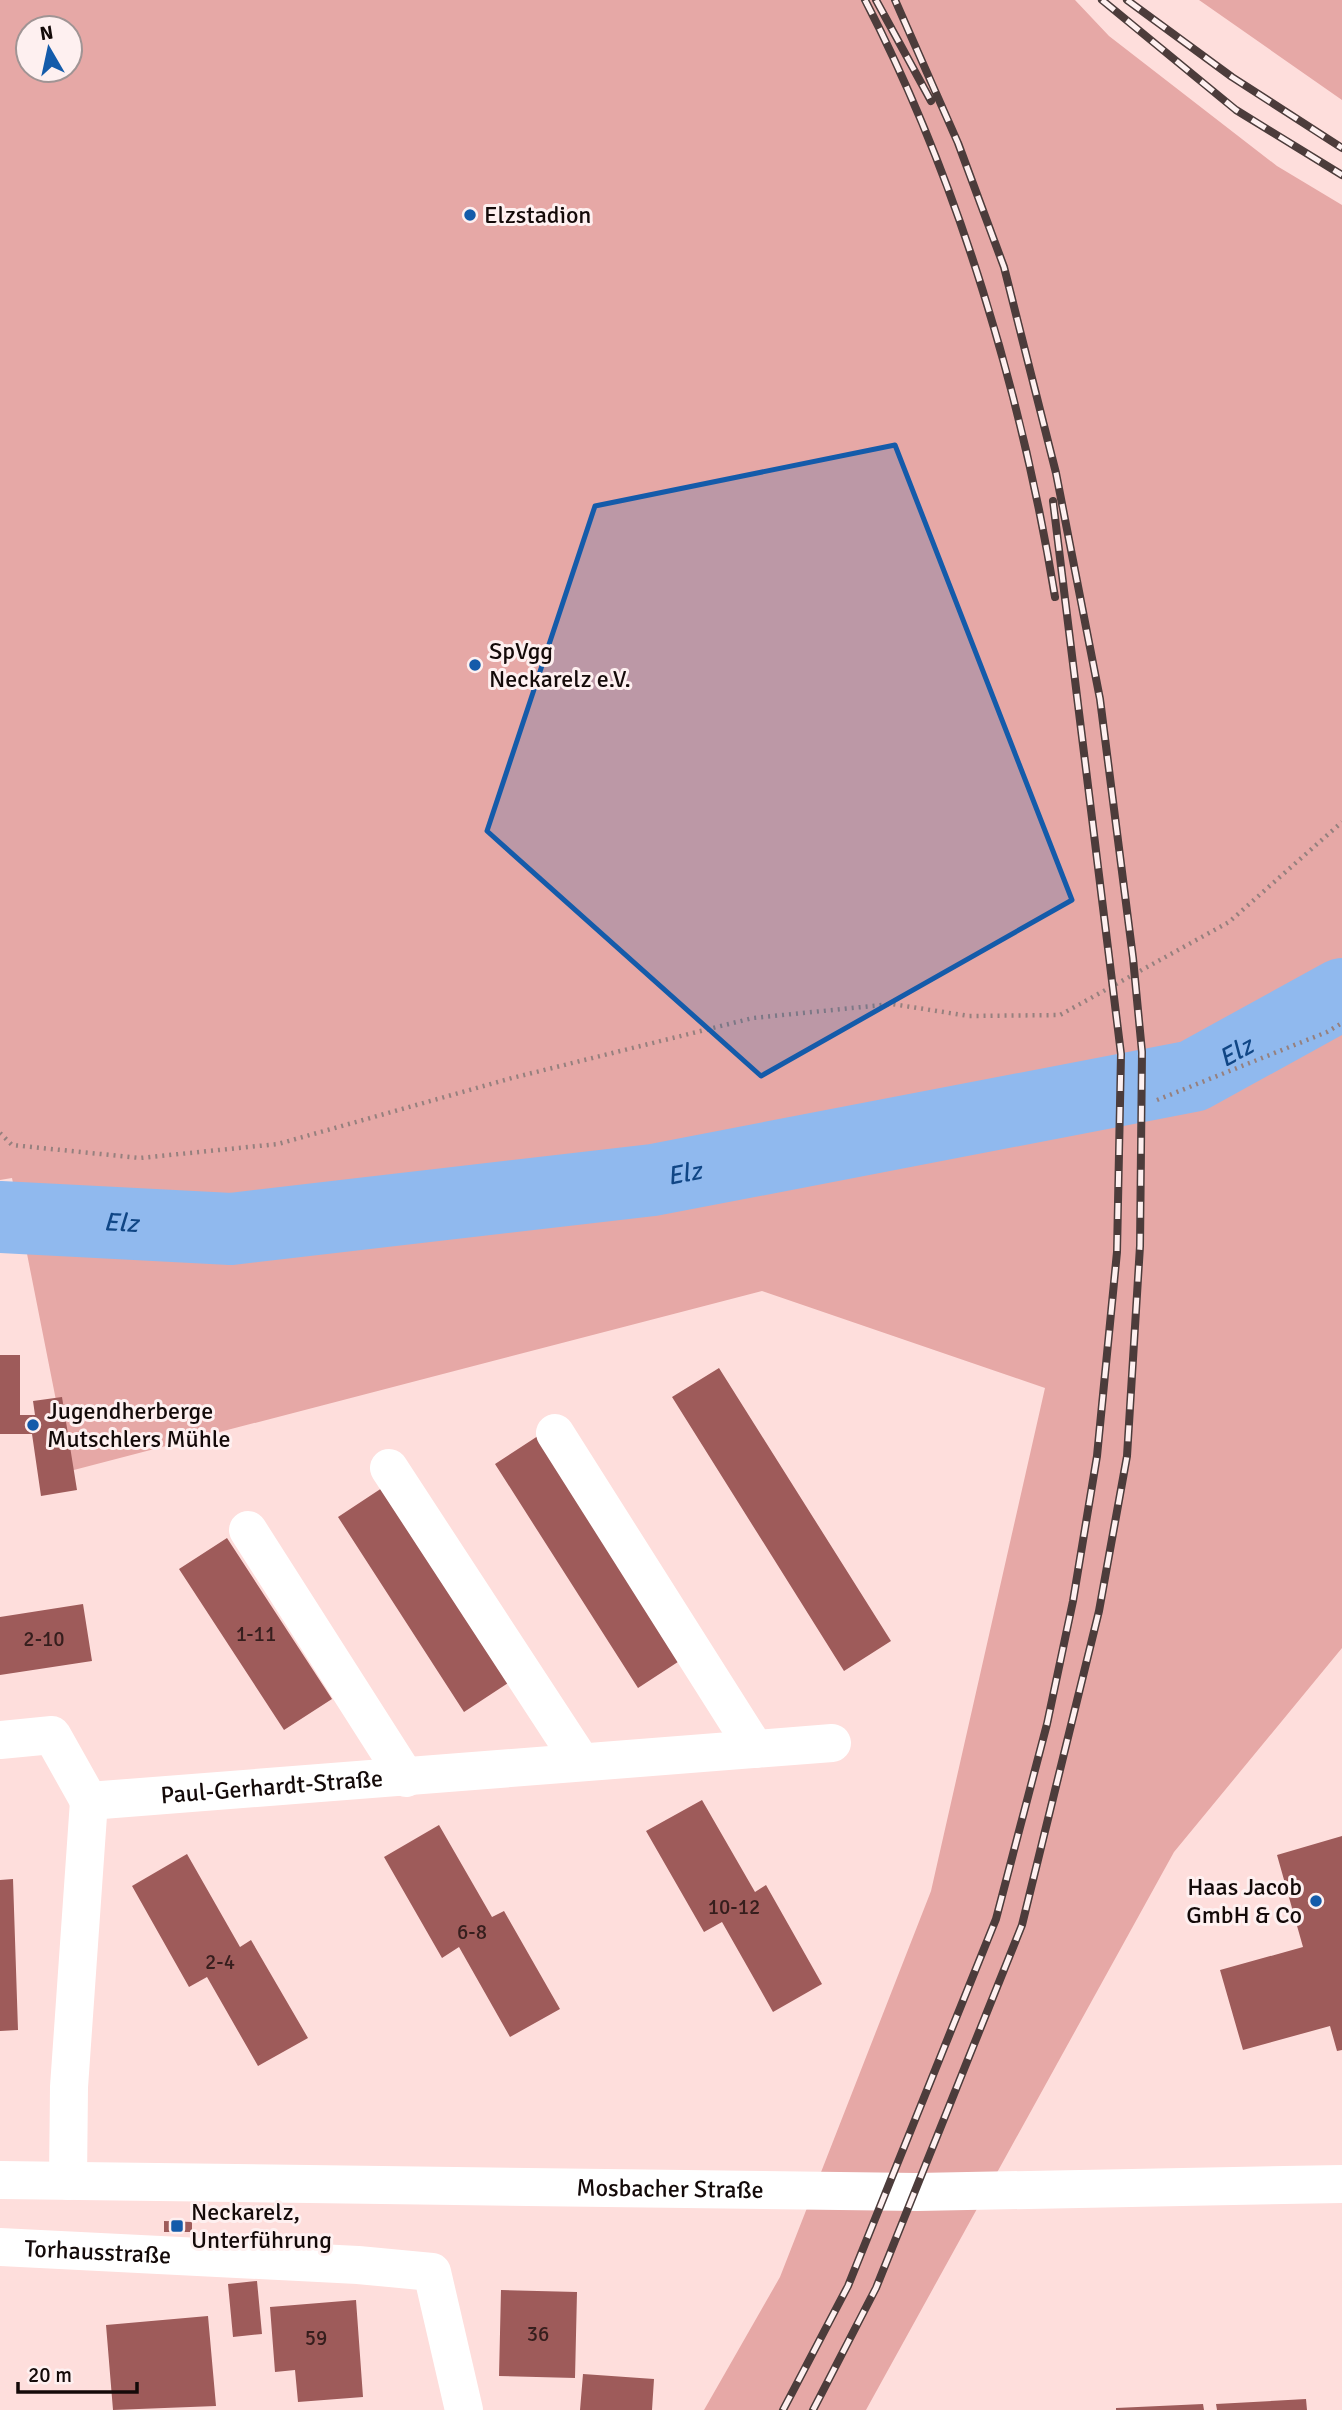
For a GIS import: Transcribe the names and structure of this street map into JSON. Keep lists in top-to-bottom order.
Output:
{
  "streets": {
    "street": ["Paul-Gerhardt-Straße", "Mosbacher Straße", "Torhausstraße"]
  },
  "water": ["Elz"],
  "places": {
    "other": [
      "Elzstadion",
      "SpVgg Neckarelz e.V.",
      "Jugendherberge Mutschlers Mühle",
      "Haas Jacob GmbH & Co"
    ],
    "transit": ["Neckarelz, Unterführung"]
  },
  "house_numbers": [
    "1-11",
    "2-10",
    "10-12",
    "6-8",
    "2-4",
    "36",
    "59"
  ],
  "scale_bar": "20 m",
  "north": "top"
}
